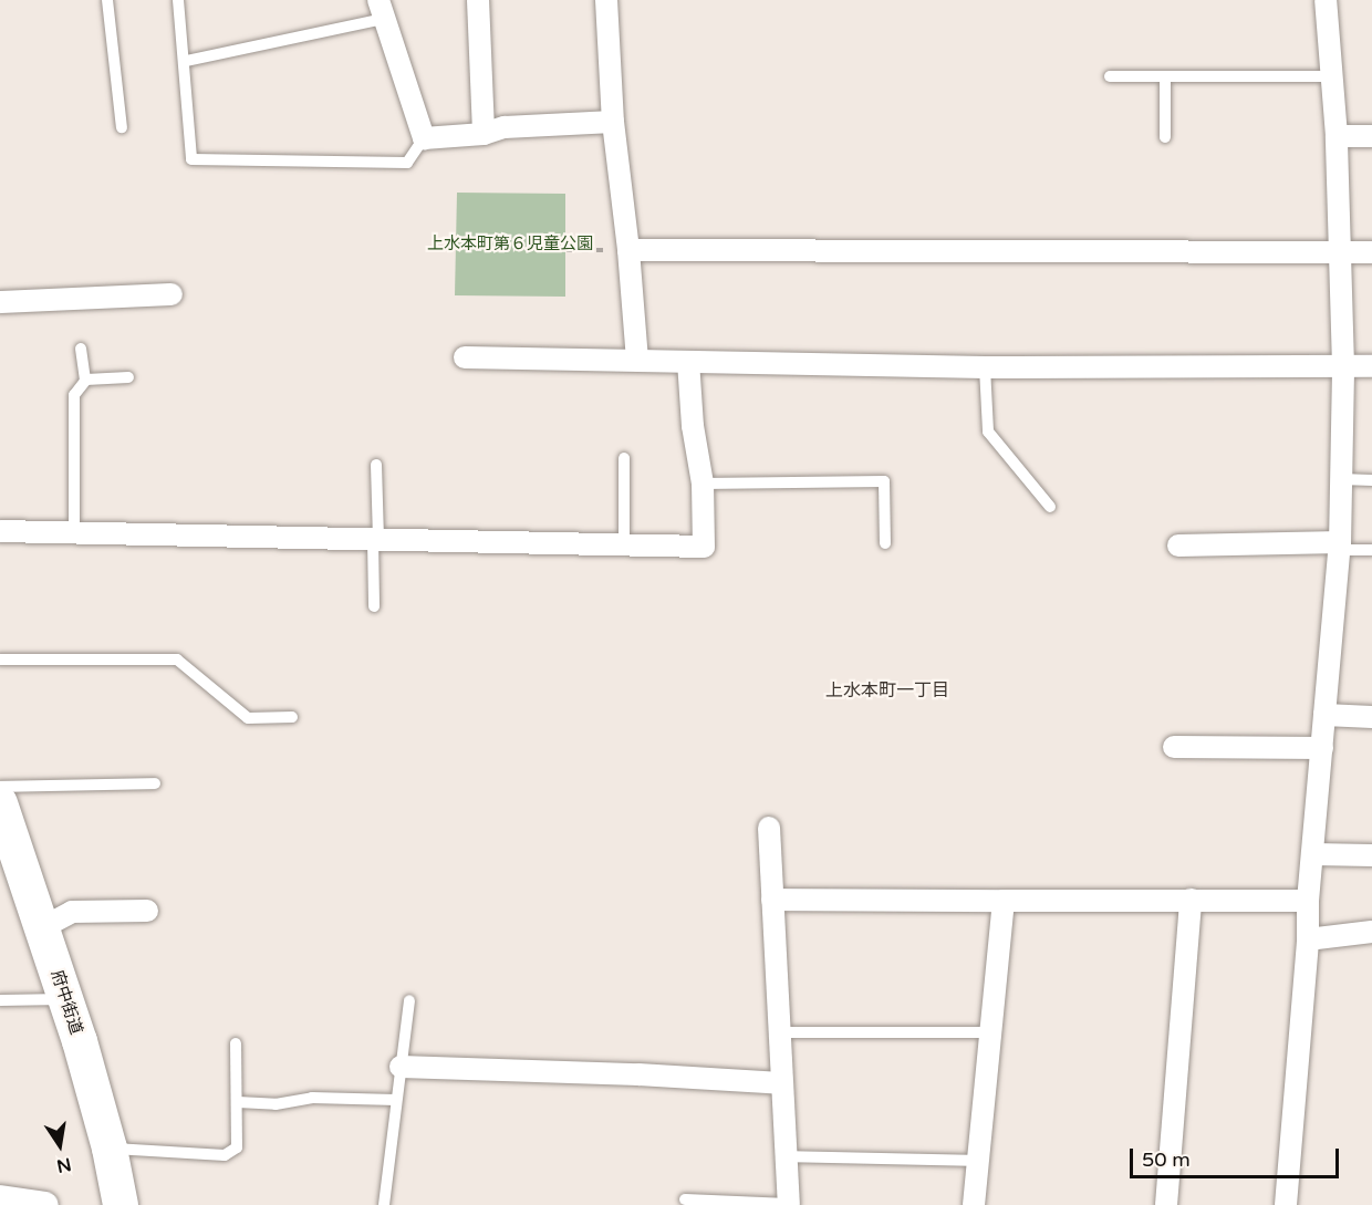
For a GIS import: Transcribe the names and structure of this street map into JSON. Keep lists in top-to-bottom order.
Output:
{
  "streets": {
    "main road": ["府中街道"]
  },
  "districts": ["上水本町一丁目"],
  "parks": ["上水本町第６児童公園"],
  "scale_bar": "50 m",
  "north": "bottom"
}
